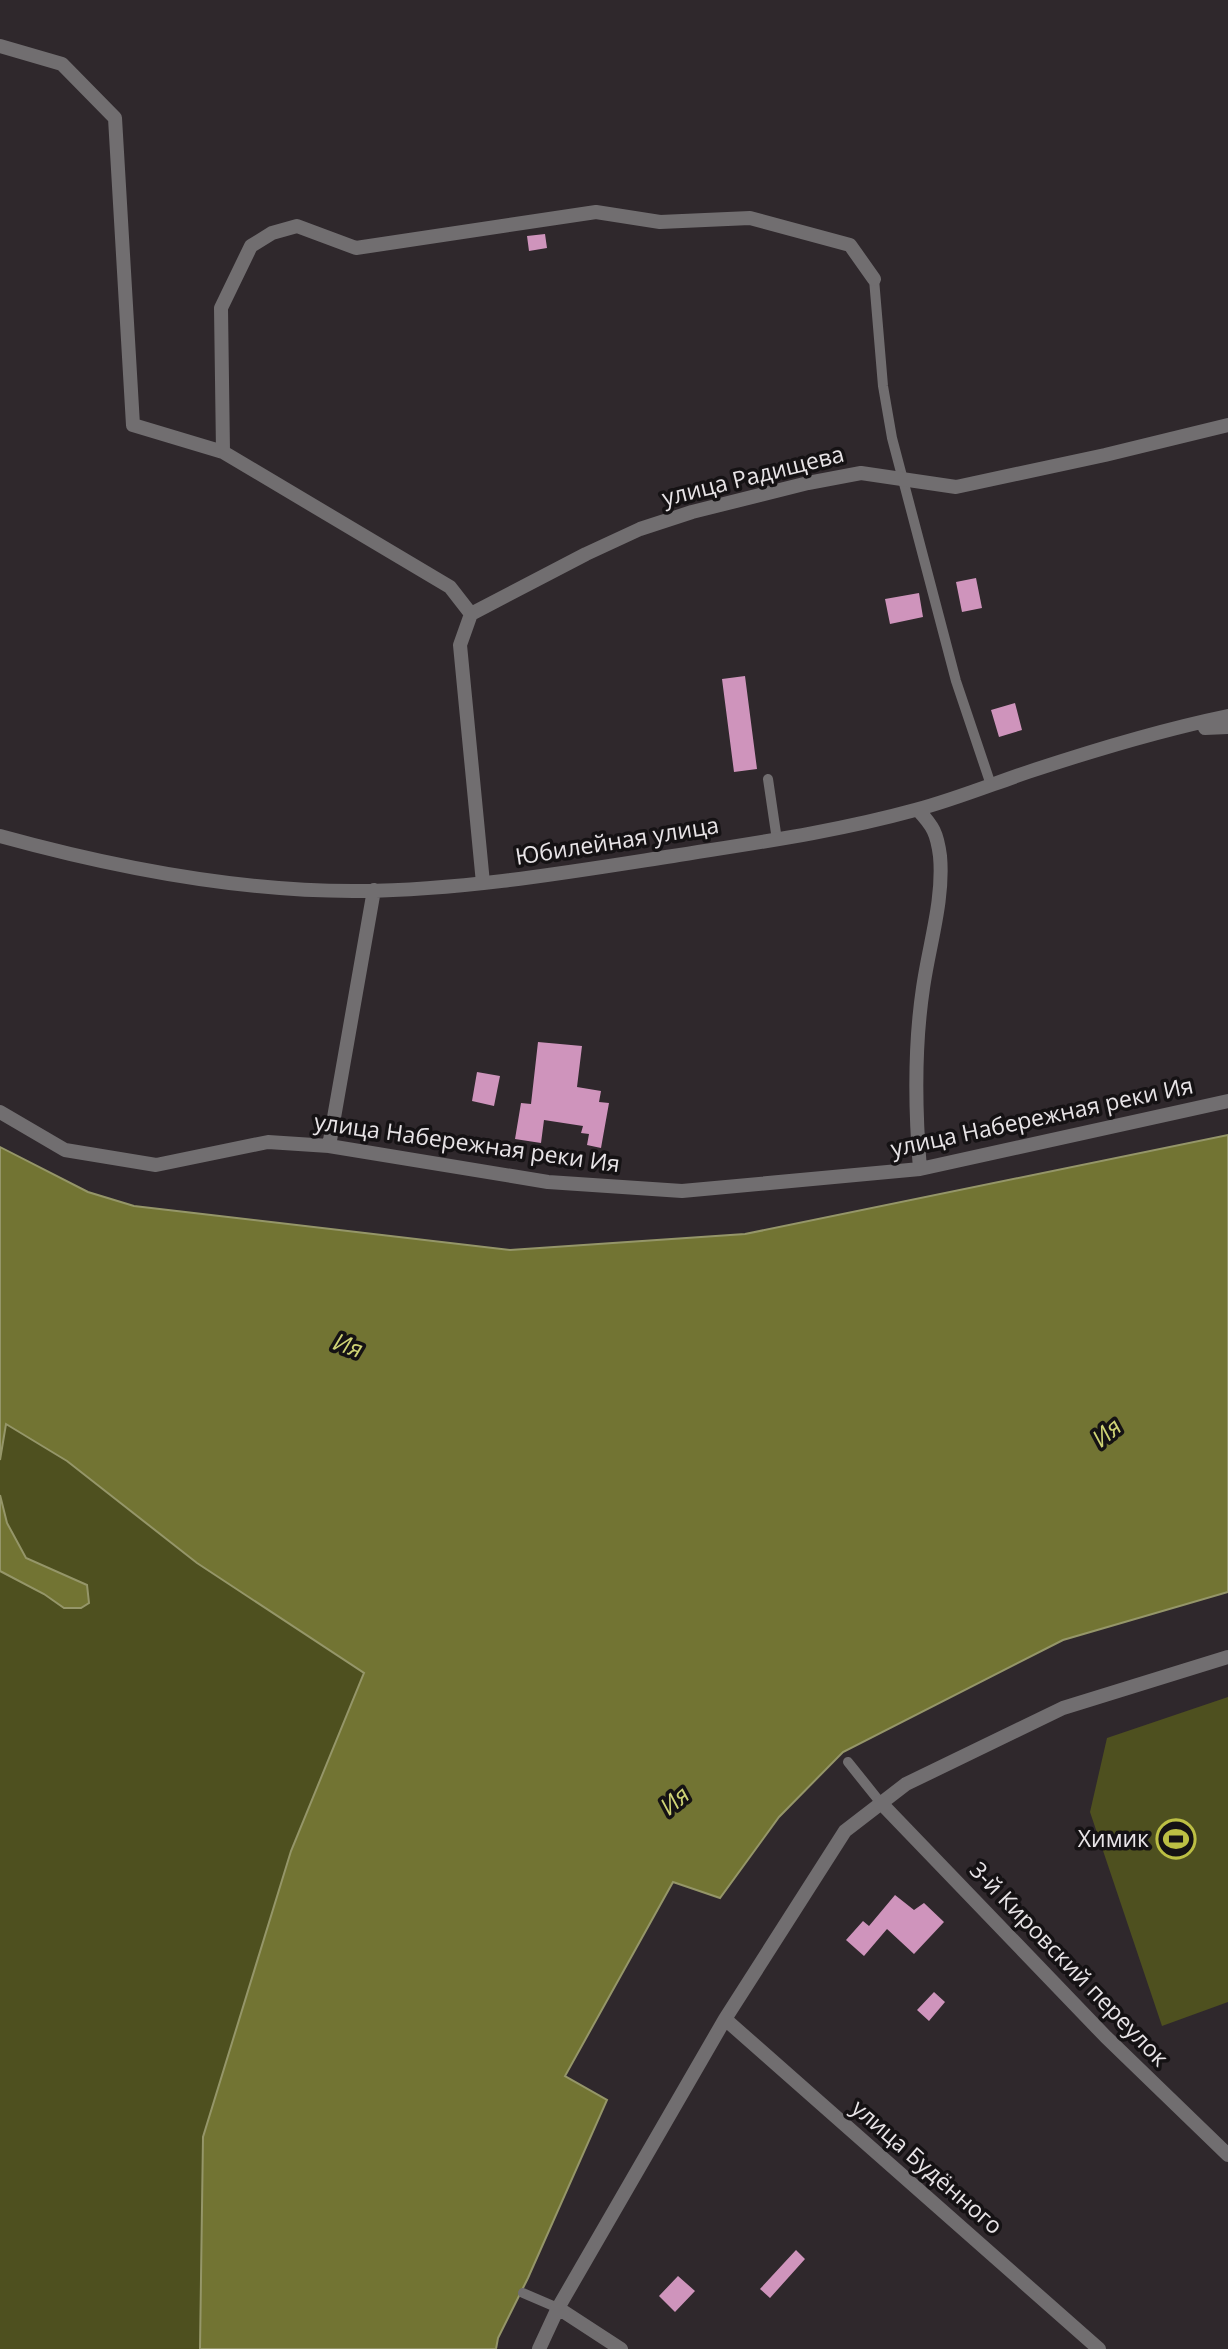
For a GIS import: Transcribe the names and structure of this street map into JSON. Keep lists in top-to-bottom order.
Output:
{
  "streets": {
    "street": [
      "улица Радищева",
      "Юбилейная улица",
      "улица Набережная реки Ия",
      "3-й Кировский переулок",
      "улица Будённого"
    ]
  },
  "water": ["Ия"],
  "places": {
    "sports": ["Химик"]
  }
}
